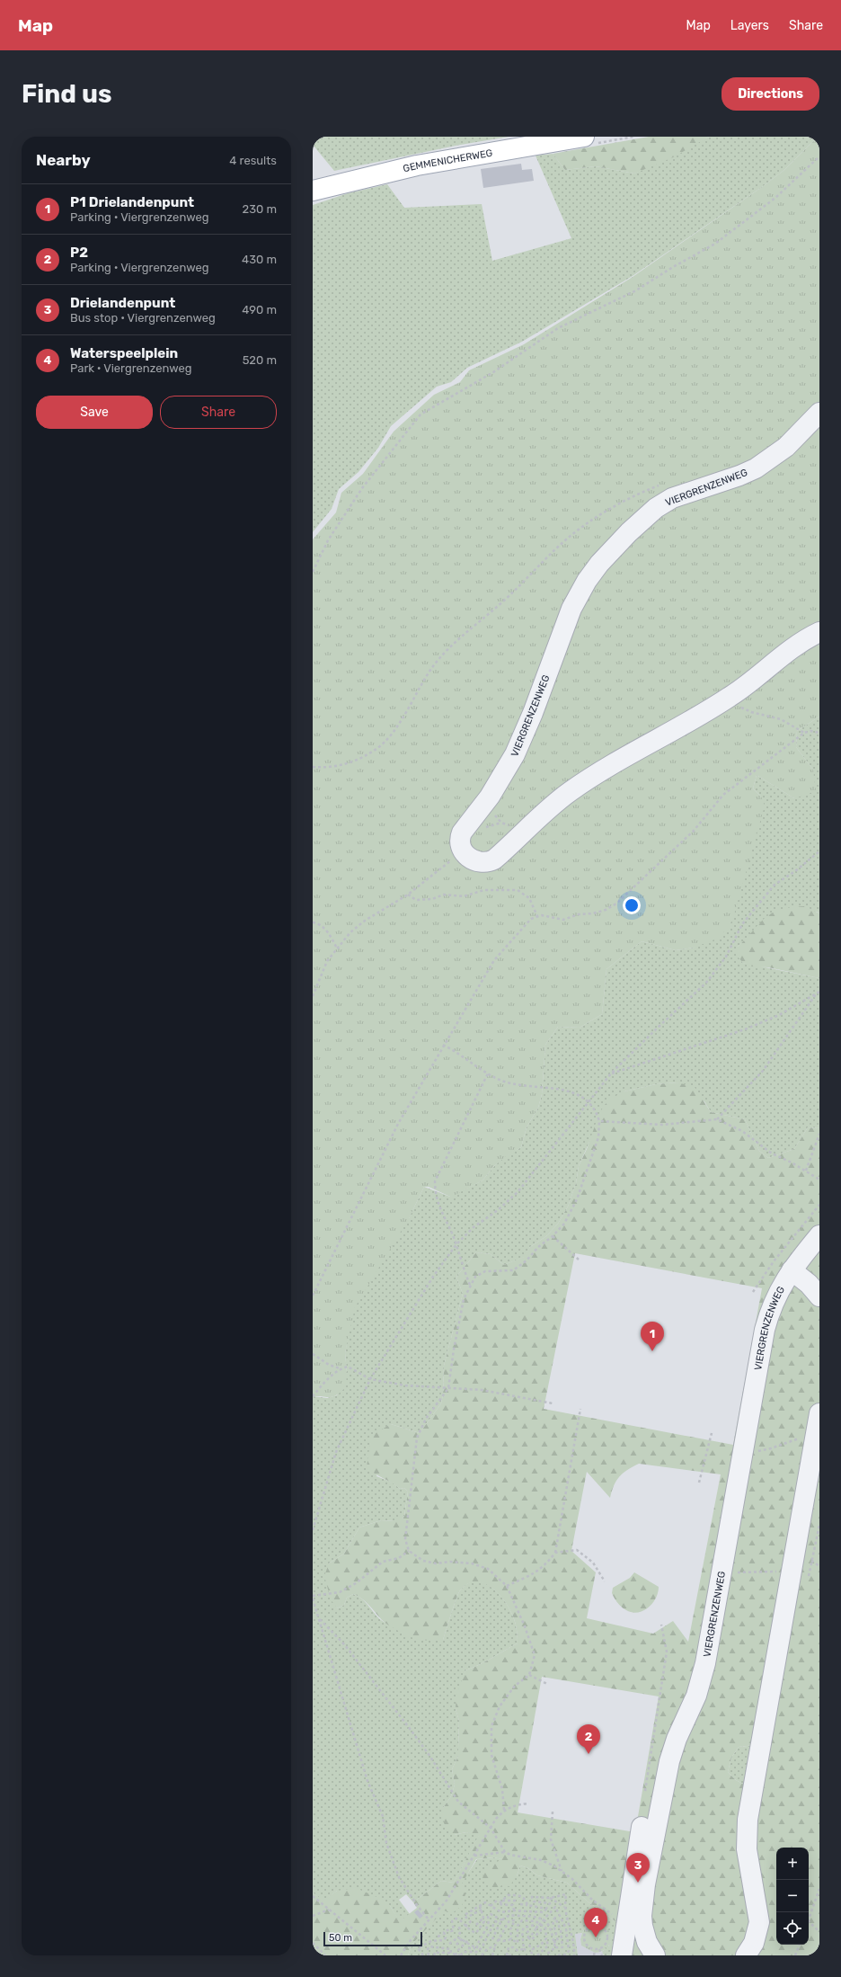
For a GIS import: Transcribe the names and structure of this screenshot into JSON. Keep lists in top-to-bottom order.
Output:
{
  "streets": {
    "main road": ["GEMMENICHERWEG"],
    "street": ["VIERGRENZENWEG"]
  },
  "scale_bar": "50 m",
  "page": {
    "header": "Map",
    "nav": ["Map", "Layers", "Share"],
    "buttons": [
      "Directions",
      ["Save", "Share"]
    ],
    "title": "Find us",
    "heading": ["Nearby", "4 results"],
    "list": [
      {
        "mark": "1",
        "name": "P1 Drielandenpunt",
        "note": "Parking · Viergrenzenweg",
        "value": "230 m"
      },
      {
        "mark": "2",
        "name": "P2",
        "note": "Parking · Viergrenzenweg",
        "value": "430 m"
      },
      {
        "mark": "3",
        "name": "Drielandenpunt",
        "note": "Bus stop · Viergrenzenweg",
        "value": "490 m"
      },
      {
        "mark": "4",
        "name": "Waterspeelplein",
        "note": "Park · Viergrenzenweg",
        "value": "520 m"
      }
    ],
    "pins": [
      "1",
      "2",
      "3",
      "4"
    ],
    "map_buttons": ["+", "−"],
    "scale": "50 m"
  }
}
